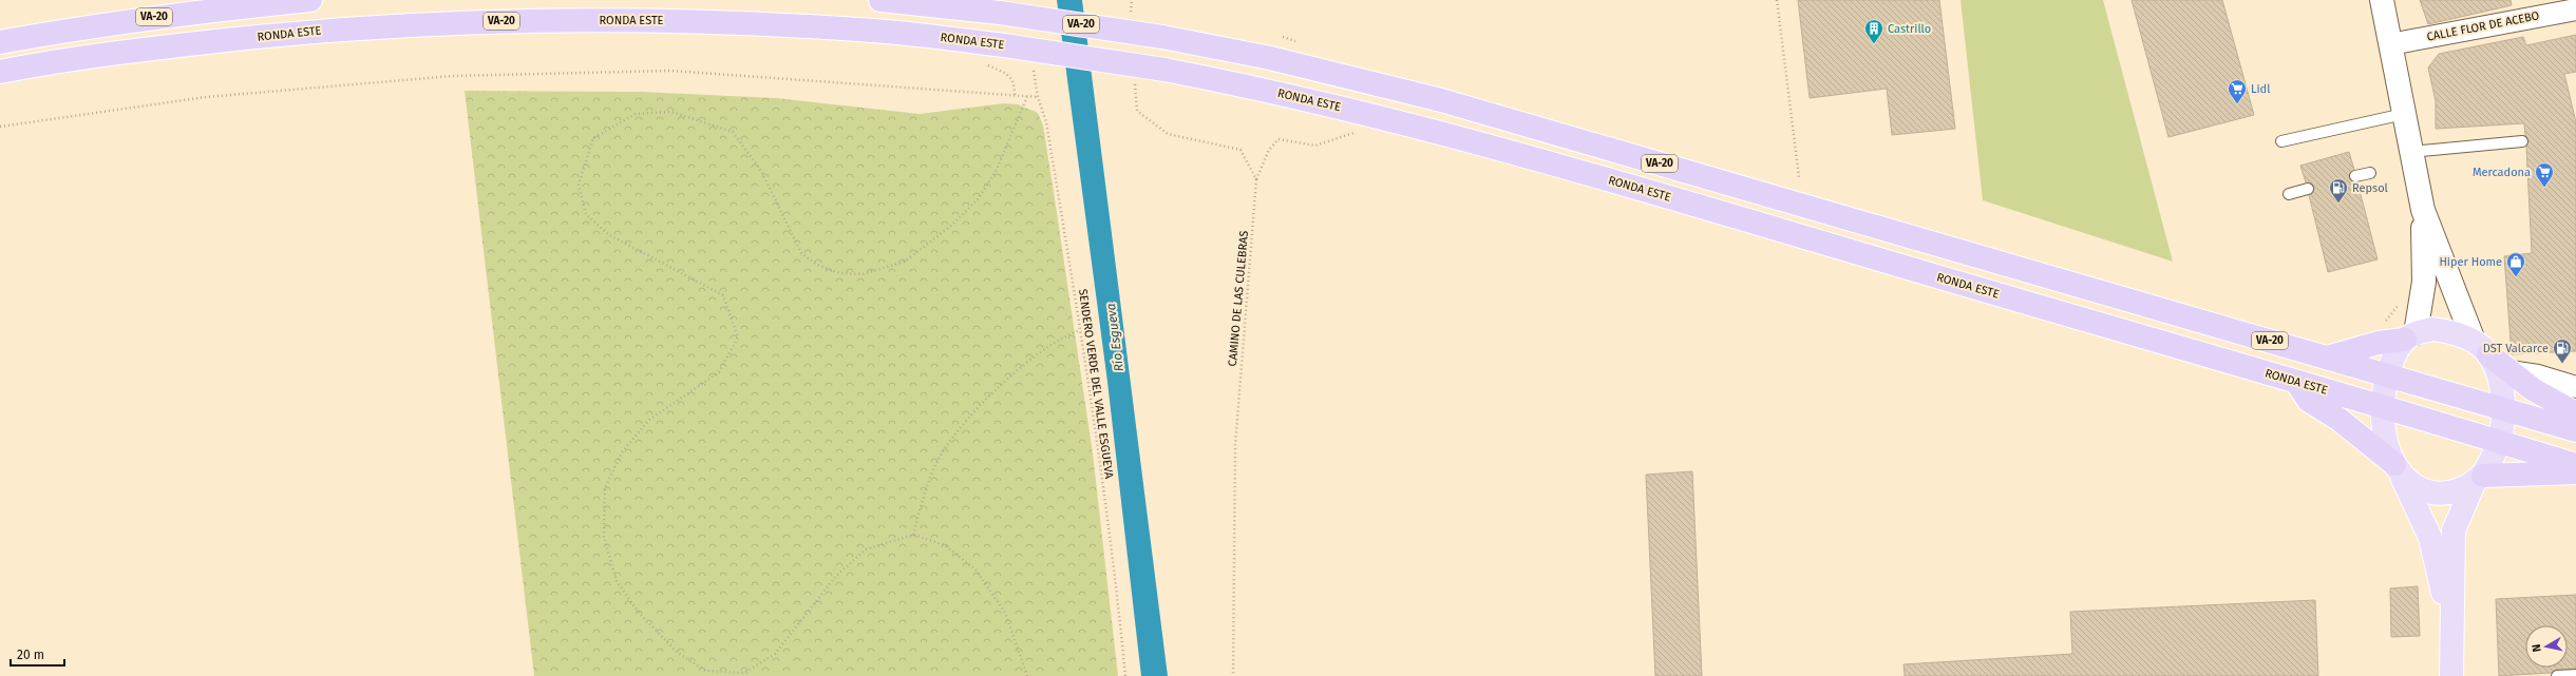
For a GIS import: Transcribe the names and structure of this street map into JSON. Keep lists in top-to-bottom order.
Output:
{
  "streets": {
    "highway": ["VA-20", "RONDA ESTE"],
    "street": ["CALLE FLOR DE ACEBO"],
    "path": ["CAMINO DE LAS CULEBRAS", "SENDERO VERDE DEL VALLE ESGUEVA"]
  },
  "water": ["Río Esgueva"],
  "places": {
    "building": ["Castrillo"],
    "supermarket": ["Lidl", "Mercadona"],
    "fuel station": ["Repsol", "DST Valcarce"],
    "shop": ["Hiper Home"]
  },
  "scale_bar": "20 m",
  "north": "left"
}
